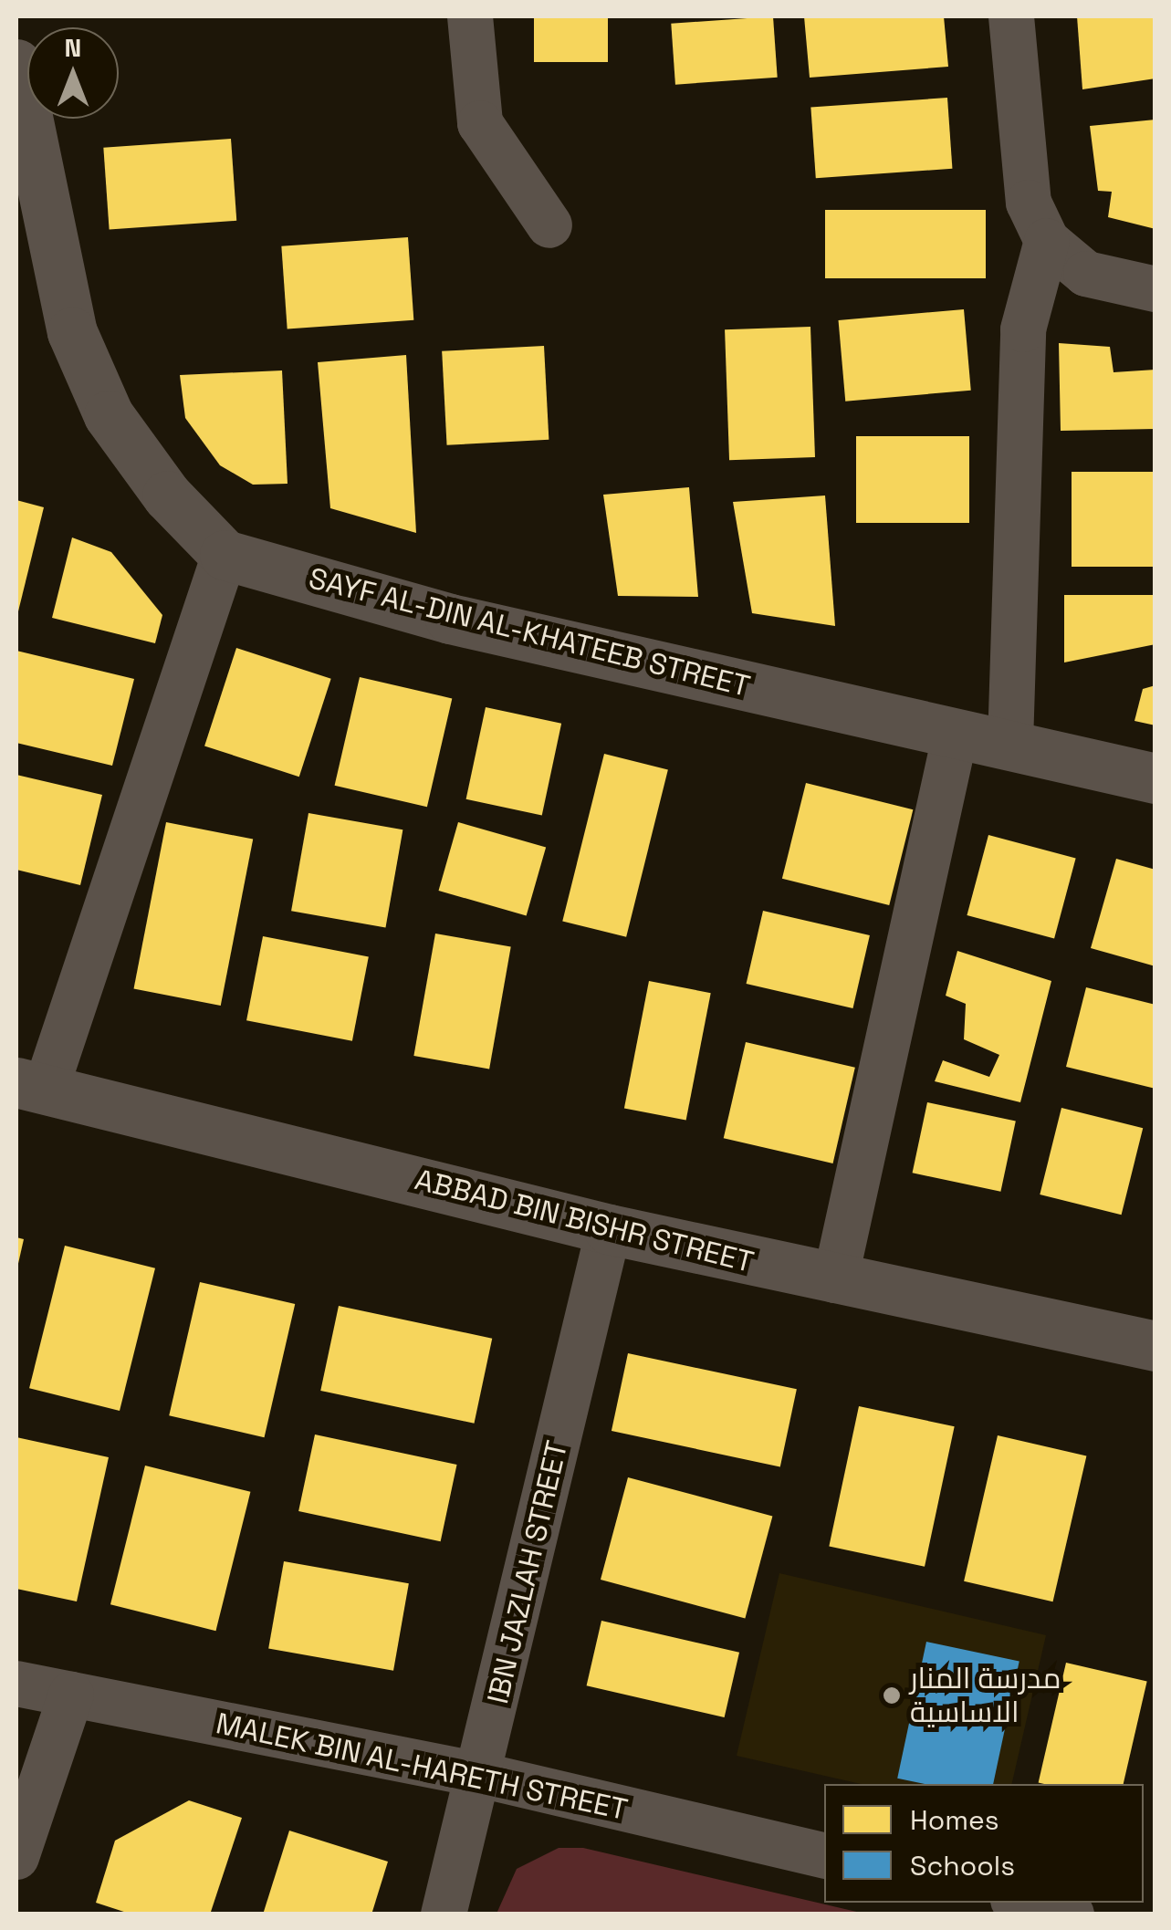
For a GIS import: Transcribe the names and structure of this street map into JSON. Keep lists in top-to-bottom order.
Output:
{
  "streets": {
    "street": [
      "SAYF AL-DIN AL-KHATEEB STREET",
      "ABBAD BIN BISHR STREET",
      "IBN JAZLAH STREET",
      "MALEK BIN AL-HARETH STREET"
    ]
  },
  "crossings": [
    ["ABBAD BIN BISHR STREET", "IBN JAZLAH STREET"],
    ["IBN JAZLAH STREET", "MALEK BIN AL-HARETH STREET"]
  ],
  "places": ["مدرسة المنار الاساسية"],
  "legend": ["Homes", "Schools"],
  "north": "top"
}
